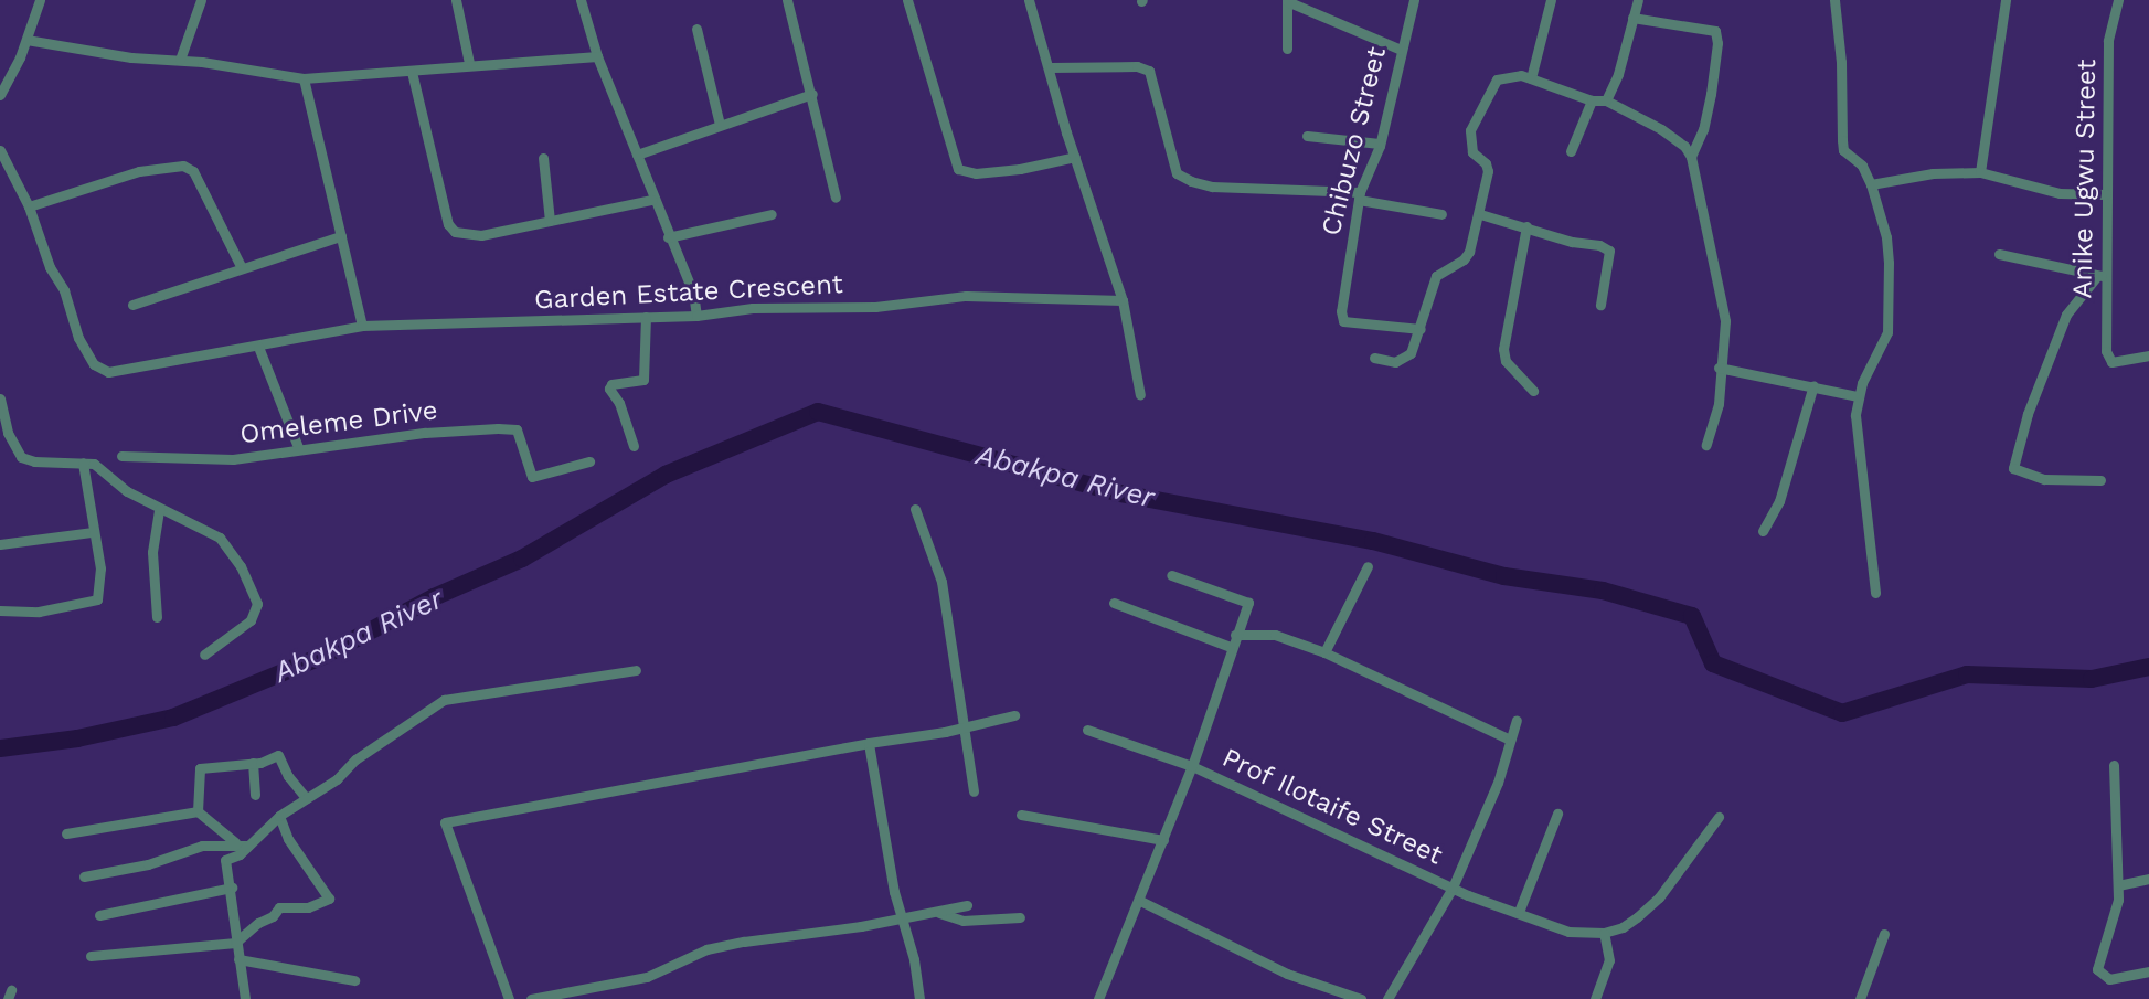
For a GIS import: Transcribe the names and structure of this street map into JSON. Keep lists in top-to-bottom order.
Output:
{
  "streets": {
    "street": [
      "Chibuzo Street",
      "Anike Ugwu Street",
      "Garden Estate Crescent",
      "Omeleme Drive",
      "Prof Ilotaife Street"
    ]
  },
  "water": ["Abakpa River"]
}
